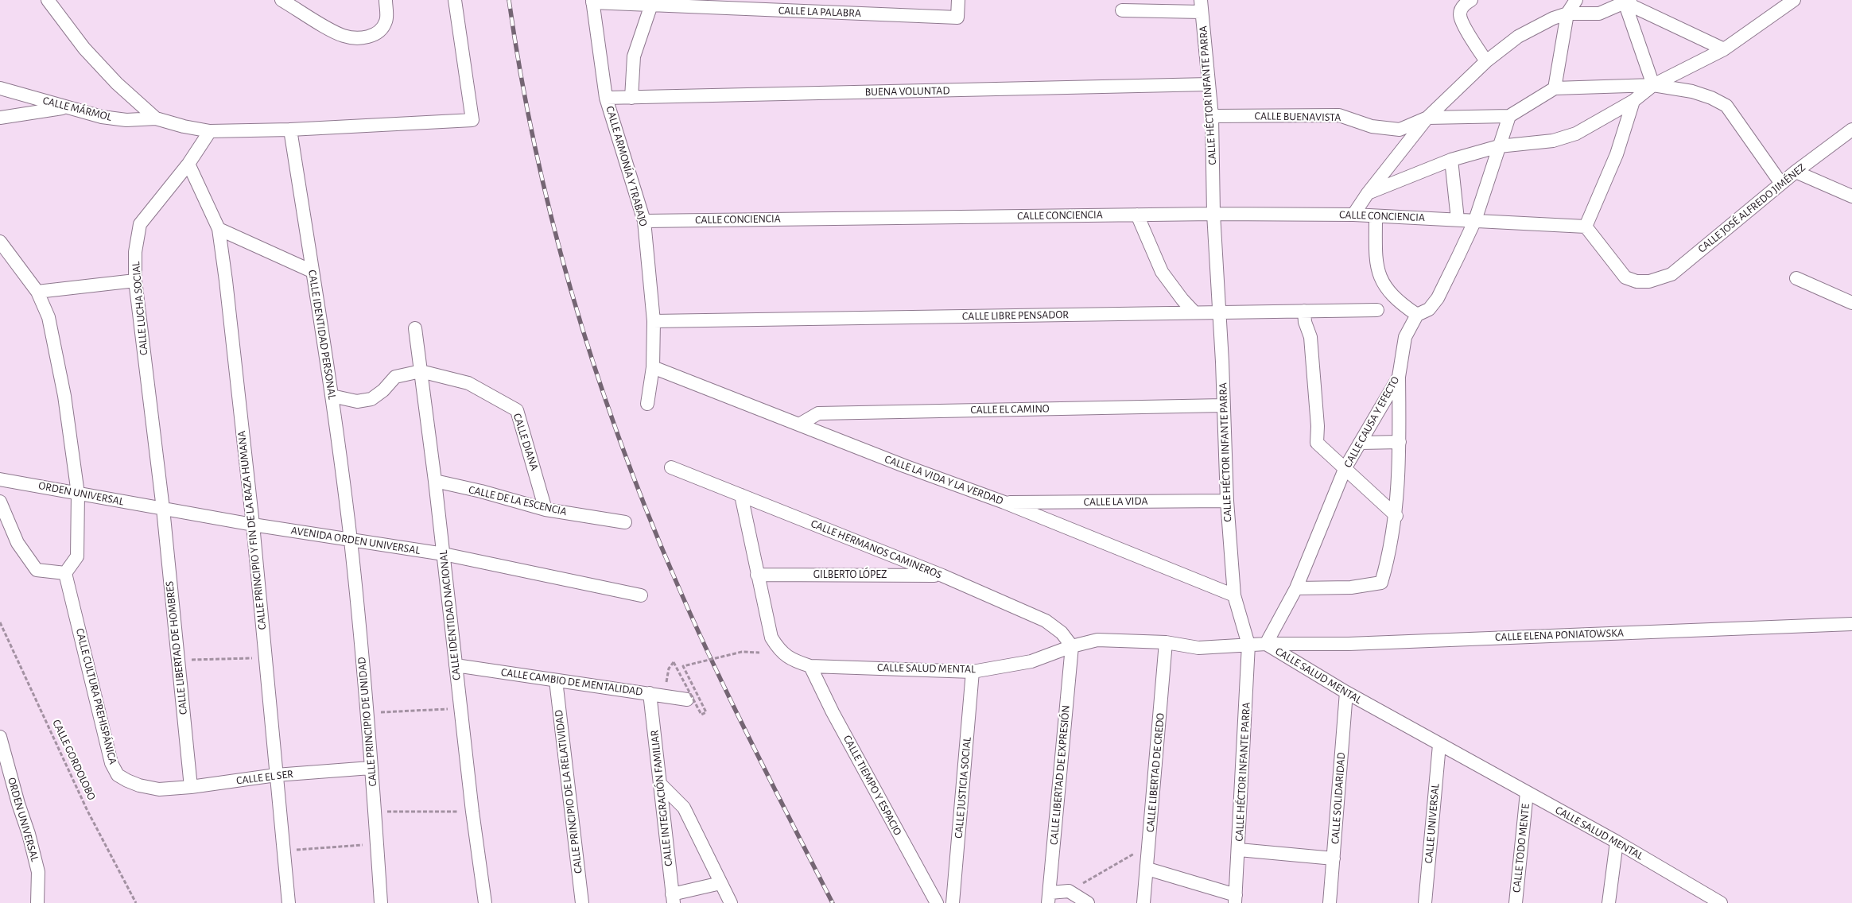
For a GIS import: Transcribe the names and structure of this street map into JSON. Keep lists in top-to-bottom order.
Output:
{
  "streets": {
    "street": [
      "CALLE LA PALABRA",
      "BUENA VOLUNTAD",
      "CALLE HÉCTOR INFANTE PARRA",
      "CALLE MÁRMOL",
      "CALLE BUENAVISTA",
      "CALLE ARMONÍA Y TRABAJO",
      "CALLE JOSÉ ALFREDO JIMÉNEZ",
      "CALLE CONCIENCIA",
      "CALLE LUCHA SOCIAL",
      "CALLE LIBRE PENSADOR",
      "CALLE IDENTIDAD PERSONAL",
      "CALLE EL CAMINO",
      "CALLE CAUSA Y EFECTO",
      "CALLE DIANA",
      "CALLE LA VIDA Y LA VERDAD",
      "ORDEN UNIVERSAL",
      "CALLE DE LA ESCENCIA",
      "CALLE LA VIDA",
      "CALLE PRINCIPIO Y FIN DE LA RAZA HUMANA",
      "AVENIDA ORDEN UNIVERSAL",
      "CALLE HERMANOS CAMINEROS",
      "GILBERTO LÓPEZ",
      "CALLE IDENTIDAD NACIONAL",
      "CALLE ELENA PONIATOWSKA",
      "CALLE LIBERTAD DE HOMBRES",
      "CALLE SALUD MENTAL",
      "CALLE CAMBIO DE MENTALIDAD",
      "CALLE CULTURA PREHISPÁNICA",
      "CALLE PRINCIPIO DE UNIDAD",
      "CALLE LIBERTAD DE CREDO",
      "CALLE LIBERTAD DE EXPRESIÓN",
      "CALLE EL SER",
      "CALLE TIEMPO Y ESPACIO",
      "CALLE JUSTICIA SOCIAL",
      "CALLE PRINCIPIO DE LA RELATIVIDAD",
      "CALLE INTEGRACIÓN FAMILIAR",
      "CALLE SOLIDARIDAD",
      "CALLE UNIVERSAL",
      "CALLE TODO MENTE"
    ],
    "path": ["CALLE GORDOLOBO"]
  },
  "crossings": [
    ["CALLE LA PALABRA", "CALLE ARMONÍA Y TRABAJO"],
    ["BUENA VOLUNTAD", "CALLE HÉCTOR INFANTE PARRA"],
    ["BUENA VOLUNTAD", "CALLE ARMONÍA Y TRABAJO"],
    ["CALLE HÉCTOR INFANTE PARRA", "CALLE BUENAVISTA"],
    ["CALLE HÉCTOR INFANTE PARRA", "CALLE CONCIENCIA"],
    ["CALLE HÉCTOR INFANTE PARRA", "CALLE LIBRE PENSADOR"],
    ["CALLE HÉCTOR INFANTE PARRA", "CALLE EL CAMINO"],
    ["CALLE HÉCTOR INFANTE PARRA", "CALLE LA VIDA Y LA VERDAD"],
    ["CALLE HÉCTOR INFANTE PARRA", "CALLE LA VIDA"],
    ["CALLE HÉCTOR INFANTE PARRA", "CALLE SALUD MENTAL"],
    ["CALLE ARMONÍA Y TRABAJO", "CALLE CONCIENCIA"],
    ["CALLE ARMONÍA Y TRABAJO", "CALLE LIBRE PENSADOR"],
    ["CALLE ARMONÍA Y TRABAJO", "CALLE LA VIDA Y LA VERDAD"],
    ["CALLE JOSÉ ALFREDO JIMÉNEZ", "CALLE CONCIENCIA"],
    ["CALLE CONCIENCIA", "CALLE CAUSA Y EFECTO"],
    ["CALLE LUCHA SOCIAL", "ORDEN UNIVERSAL"],
    ["CALLE LUCHA SOCIAL", "CALLE PRINCIPIO Y FIN DE LA RAZA HUMANA"],
    ["CALLE LUCHA SOCIAL", "AVENIDA ORDEN UNIVERSAL"],
    ["CALLE LUCHA SOCIAL", "CALLE LIBERTAD DE HOMBRES"],
    ["CALLE IDENTIDAD PERSONAL", "CALLE DIANA"],
    ["CALLE IDENTIDAD PERSONAL", "AVENIDA ORDEN UNIVERSAL"],
    ["CALLE IDENTIDAD PERSONAL", "CALLE PRINCIPIO DE UNIDAD"],
    ["CALLE EL CAMINO", "CALLE LA VIDA Y LA VERDAD"],
    ["CALLE CAUSA Y EFECTO", "CALLE ELENA PONIATOWSKA"],
    ["CALLE CAUSA Y EFECTO", "CALLE SALUD MENTAL"],
    ["CALLE DIANA", "CALLE DE LA ESCENCIA"],
    ["CALLE DIANA", "CALLE IDENTIDAD NACIONAL"],
    ["CALLE LA VIDA Y LA VERDAD", "CALLE LA VIDA"],
    ["ORDEN UNIVERSAL", "AVENIDA ORDEN UNIVERSAL"],
    ["ORDEN UNIVERSAL", "CALLE LIBERTAD DE HOMBRES"],
    ["CALLE DE LA ESCENCIA", "CALLE IDENTIDAD NACIONAL"],
    ["CALLE PRINCIPIO Y FIN DE LA RAZA HUMANA", "AVENIDA ORDEN UNIVERSAL"],
    ["CALLE PRINCIPIO Y FIN DE LA RAZA HUMANA", "CALLE EL SER"],
    ["AVENIDA ORDEN UNIVERSAL", "CALLE IDENTIDAD NACIONAL"],
    ["AVENIDA ORDEN UNIVERSAL", "CALLE LIBERTAD DE HOMBRES"],
    ["AVENIDA ORDEN UNIVERSAL", "CALLE PRINCIPIO DE UNIDAD"],
    ["CALLE HERMANOS CAMINEROS", "GILBERTO LÓPEZ"],
    ["CALLE HERMANOS CAMINEROS", "CALLE SALUD MENTAL"],
    ["CALLE HERMANOS CAMINEROS", "CALLE LIBERTAD DE EXPRESIÓN"],
    ["GILBERTO LÓPEZ", "CALLE SALUD MENTAL"],
    ["CALLE IDENTIDAD NACIONAL", "CALLE CAMBIO DE MENTALIDAD"],
    ["CALLE ELENA PONIATOWSKA", "CALLE SALUD MENTAL"],
    ["CALLE LIBERTAD DE HOMBRES", "CALLE EL SER"],
    ["CALLE SALUD MENTAL", "CALLE LIBERTAD DE CREDO"],
    ["CALLE SALUD MENTAL", "CALLE LIBERTAD DE EXPRESIÓN"],
    ["CALLE SALUD MENTAL", "CALLE TIEMPO Y ESPACIO"],
    ["CALLE SALUD MENTAL", "CALLE JUSTICIA SOCIAL"],
    ["CALLE SALUD MENTAL", "CALLE SOLIDARIDAD"],
    ["CALLE SALUD MENTAL", "CALLE UNIVERSAL"],
    ["CALLE SALUD MENTAL", "CALLE TODO MENTE"],
    ["CALLE CAMBIO DE MENTALIDAD", "CALLE PRINCIPIO DE LA RELATIVIDAD"],
    ["CALLE CAMBIO DE MENTALIDAD", "CALLE INTEGRACIÓN FAMILIAR"],
    ["CALLE CULTURA PREHISPÁNICA", "CALLE EL SER"],
    ["CALLE PRINCIPIO DE UNIDAD", "CALLE EL SER"]
  ]
}
